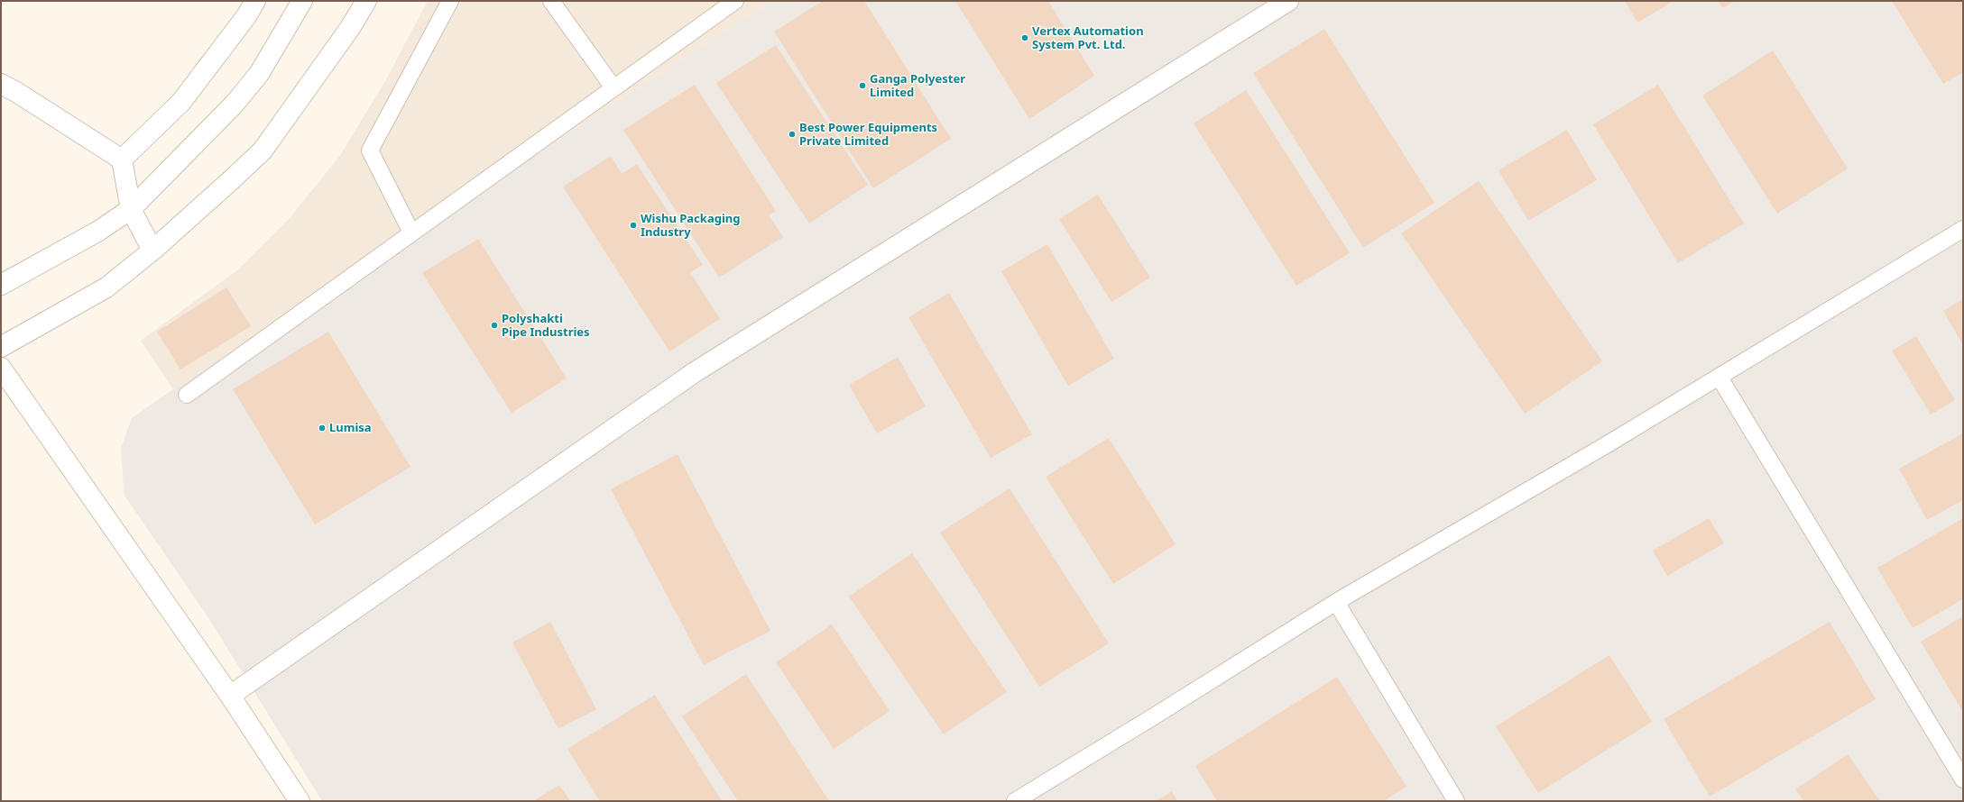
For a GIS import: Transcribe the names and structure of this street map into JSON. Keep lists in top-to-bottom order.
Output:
{
  "places": [
    "Vertex Automation System Pvt. Ltd.",
    "Ganga Polyester Limited",
    "Best Power Equipments Private Limited",
    "Wishu Packaging Industry",
    "Polyshakti Pipe Industries",
    "Lumisa"
  ]
}
